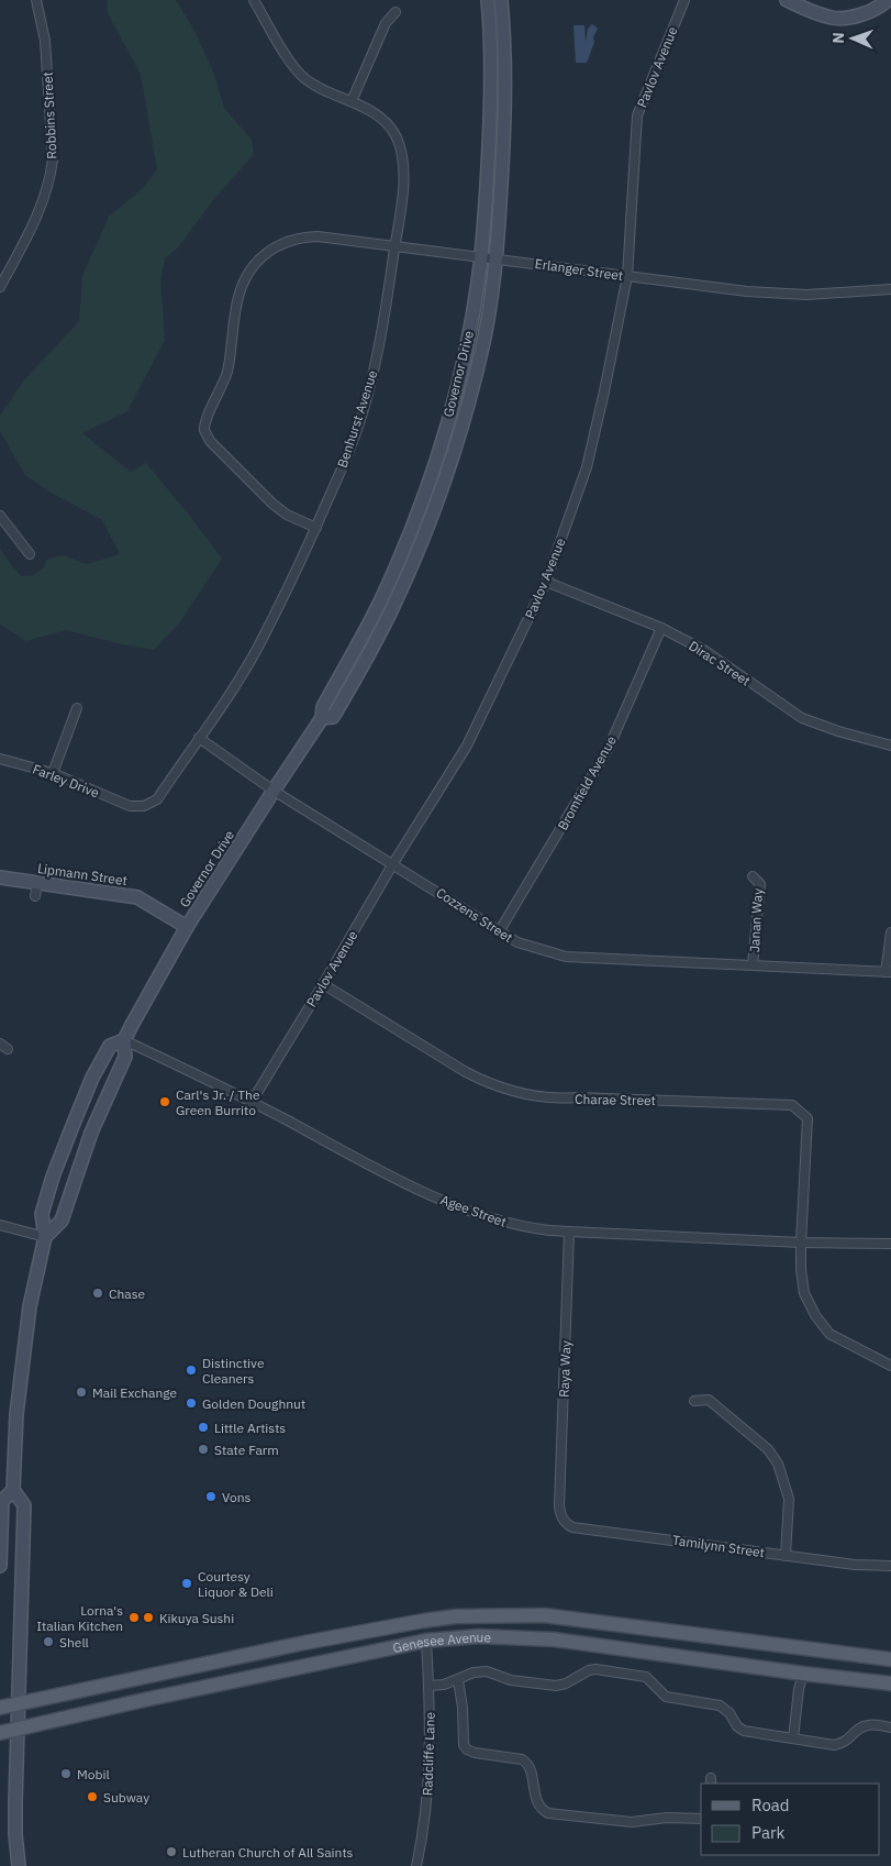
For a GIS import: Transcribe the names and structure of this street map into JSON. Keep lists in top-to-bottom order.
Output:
{
  "streets": {
    "main road": ["Governor Drive", "Lipmann Street", "Genesee Avenue"],
    "street": [
      "Pavlov Avenue",
      "Robbins Street",
      "Erlanger Street",
      "Benhurst Avenue",
      "Dirac Street",
      "Farley Drive",
      "Bromfield Avenue",
      "Cozzens Street",
      "Janan Way",
      "Charae Street",
      "Agee Street",
      "Raya Way",
      "Tamilynn Street",
      "Radcliffe Lane"
    ]
  },
  "crossings": [
    ["Pavlov Avenue", "Erlanger Street"],
    ["Pavlov Avenue", "Dirac Street"],
    ["Pavlov Avenue", "Cozzens Street"],
    ["Pavlov Avenue", "Charae Street"],
    ["Pavlov Avenue", "Agee Street"],
    ["Erlanger Street", "Governor Drive"],
    ["Erlanger Street", "Benhurst Avenue"],
    ["Governor Drive", "Lipmann Street"],
    ["Governor Drive", "Cozzens Street"],
    ["Governor Drive", "Agee Street"],
    ["Governor Drive", "Genesee Avenue"],
    ["Benhurst Avenue", "Farley Drive"],
    ["Benhurst Avenue", "Cozzens Street"],
    ["Dirac Street", "Bromfield Avenue"],
    ["Bromfield Avenue", "Cozzens Street"],
    ["Cozzens Street", "Janan Way"],
    ["Charae Street", "Agee Street"],
    ["Agee Street", "Raya Way"],
    ["Raya Way", "Tamilynn Street"],
    ["Genesee Avenue", "Radcliffe Lane"]
  ],
  "places": [
    "Carl's Jr. / The Green Burrito",
    "Chase",
    "Distinctive Cleaners",
    "Mail Exchange",
    "Golden Doughnut",
    "Little Artists",
    "State Farm",
    "Vons",
    "Courtesy Liquor & Deli",
    "Lorna's Italian Kitchen",
    "Kikuya Sushi",
    "Shell",
    "Mobil",
    "Subway",
    "Lutheran Church of All Saints"
  ],
  "legend": ["Road", "Park"],
  "north": "left"
}
